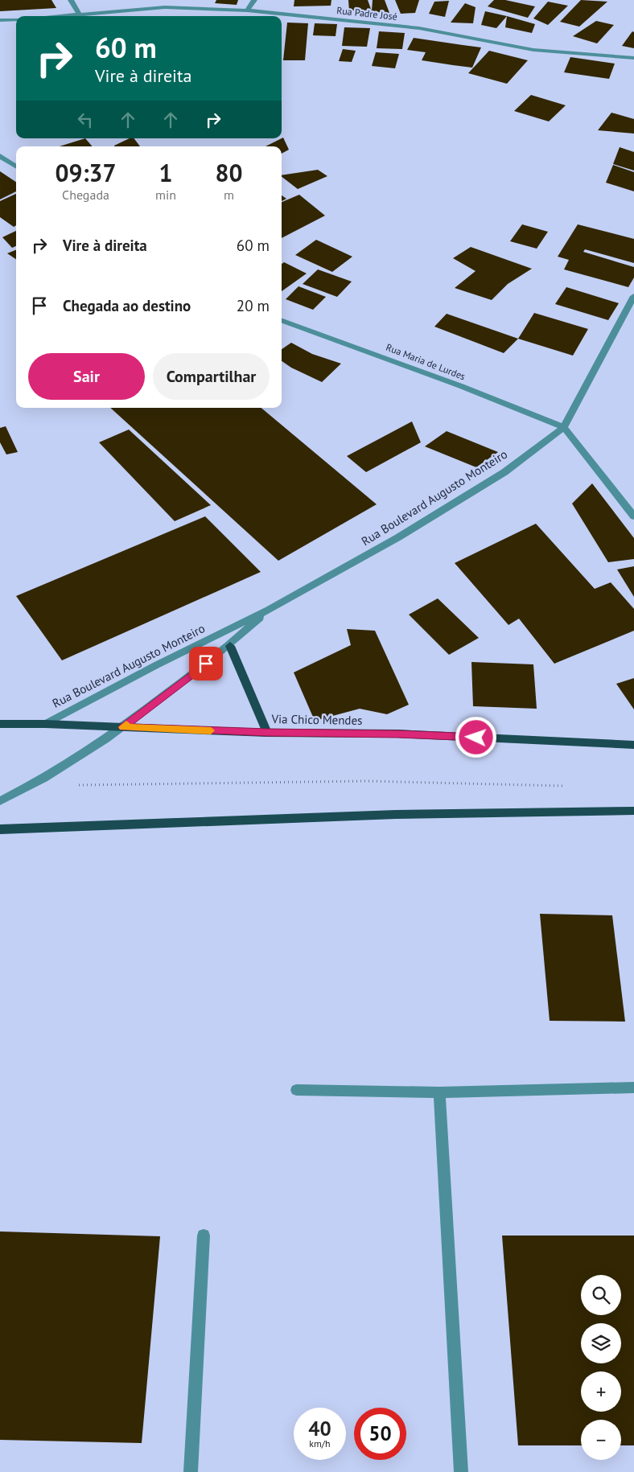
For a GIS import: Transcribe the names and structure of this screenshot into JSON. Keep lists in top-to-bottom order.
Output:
{
  "streets": {
    "main road": ["Via Chico Mendes"],
    "street": ["Rua Padre José", "Rua Maria de Lurdes", "Rua Boulevard Augusto Monteiro"]
  },
  "crossings": [
    ["Rua Maria de Lurdes", "Rua Boulevard Augusto Monteiro"],
    ["Rua Boulevard Augusto Monteiro", "Via Chico Mendes"]
  ],
  "page": {
    "turn": ["60 m", "Vire à direita"],
    "eta": [
      "09:37",
      "Chegada",
      "1",
      "min",
      "80",
      "m"
    ],
    "list": [
      {
        "name": "Vire à direita",
        "value": "60 m"
      },
      {
        "name": "Chegada ao destino",
        "value": "20 m"
      }
    ],
    "buttons": ["Sair", "Compartilhar"],
    "map_buttons": ["+", "−"],
    "speed": "40 km/h",
    "limit": "50"
  }
}
